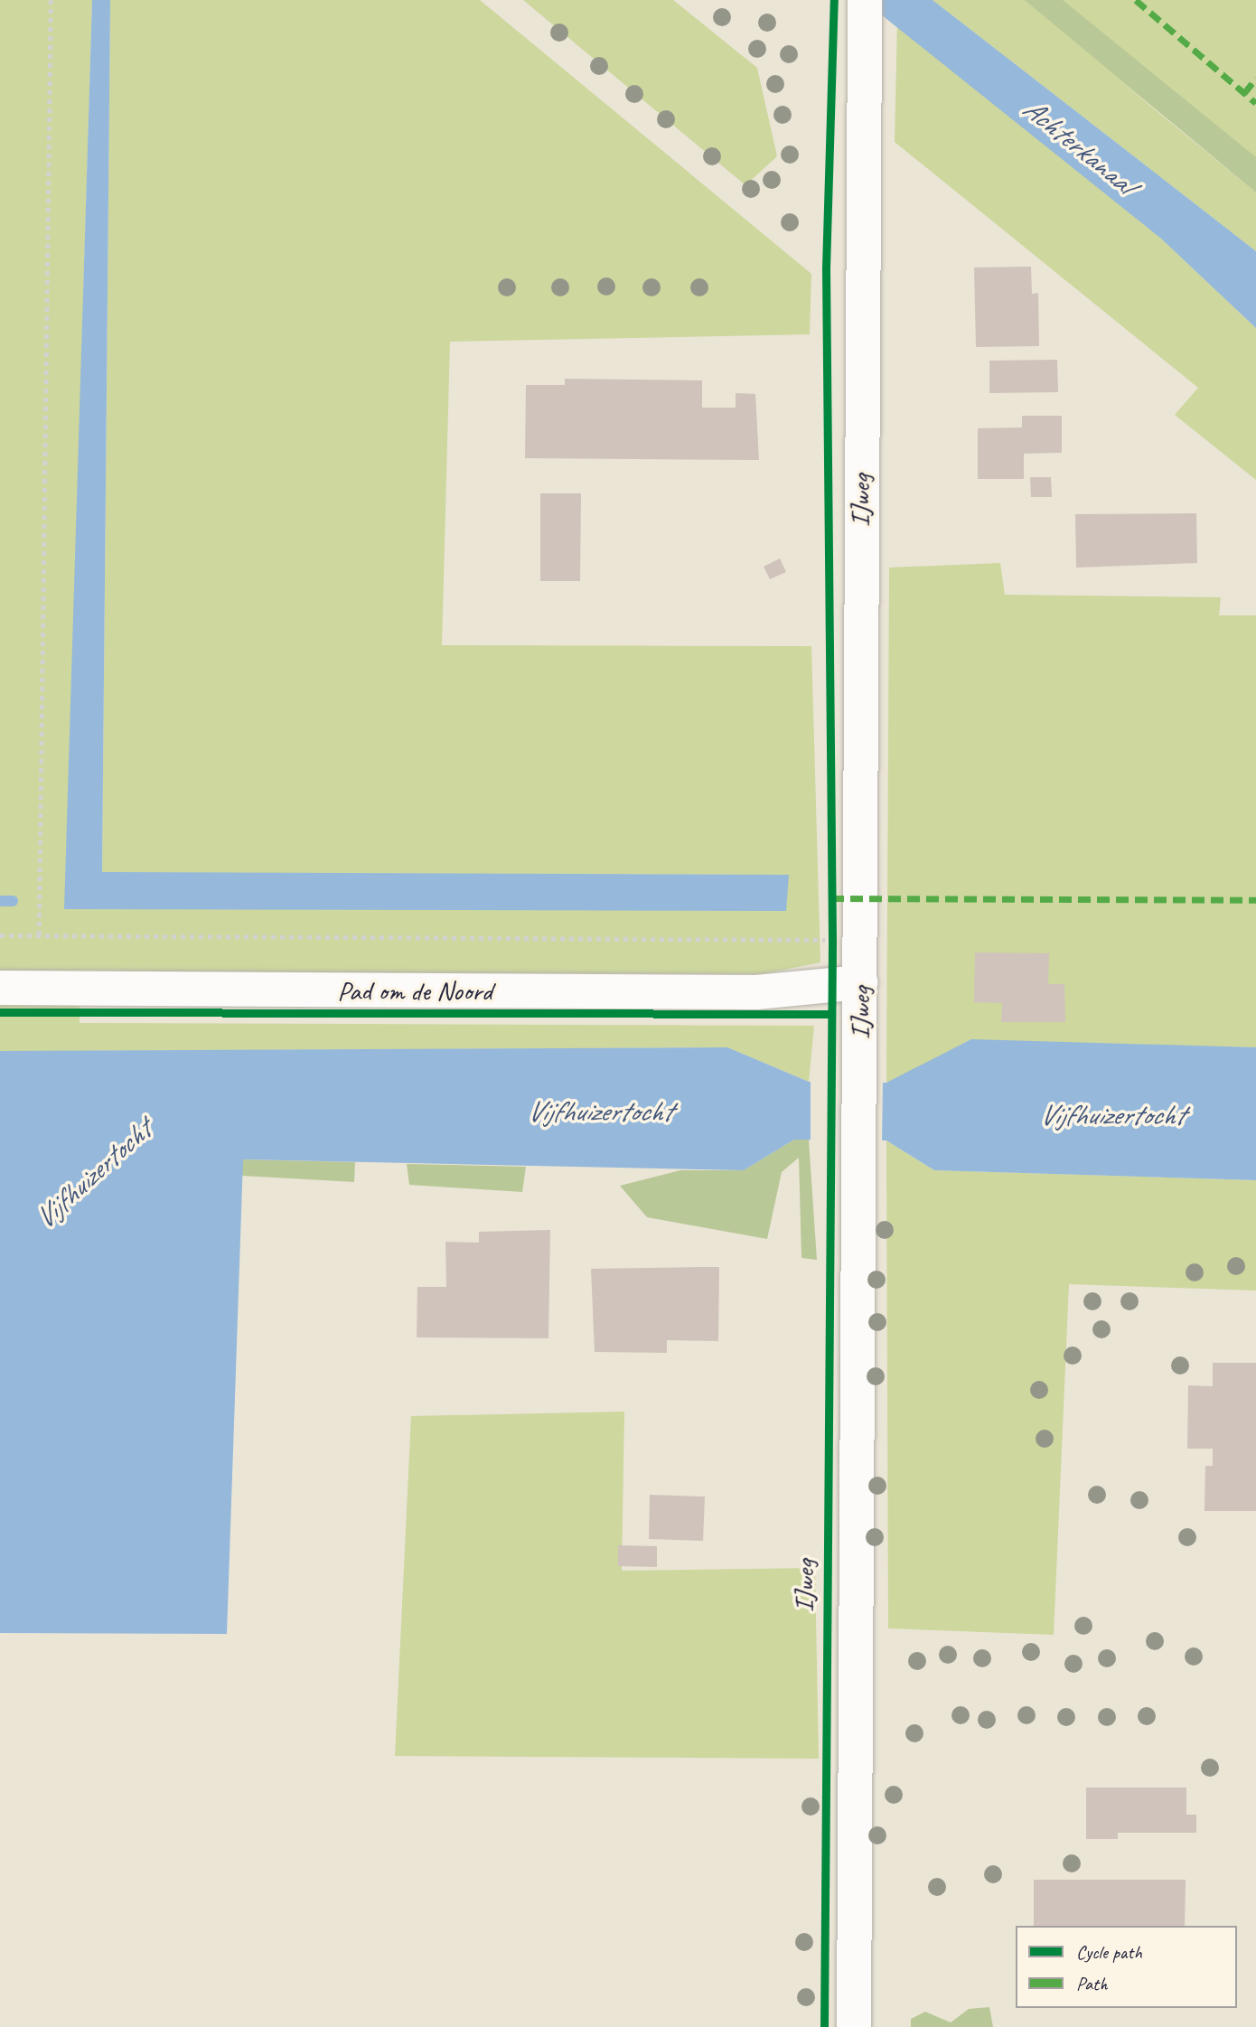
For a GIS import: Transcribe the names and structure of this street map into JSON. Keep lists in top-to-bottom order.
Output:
{
  "streets": {
    "street": ["IJweg", "Pad om de Noord"]
  },
  "crossings": [
    ["IJweg", "Pad om de Noord"]
  ],
  "water": ["Achterkanaal", "Vijfhuizertocht"],
  "legend": ["Cycle path", "Path"]
}
